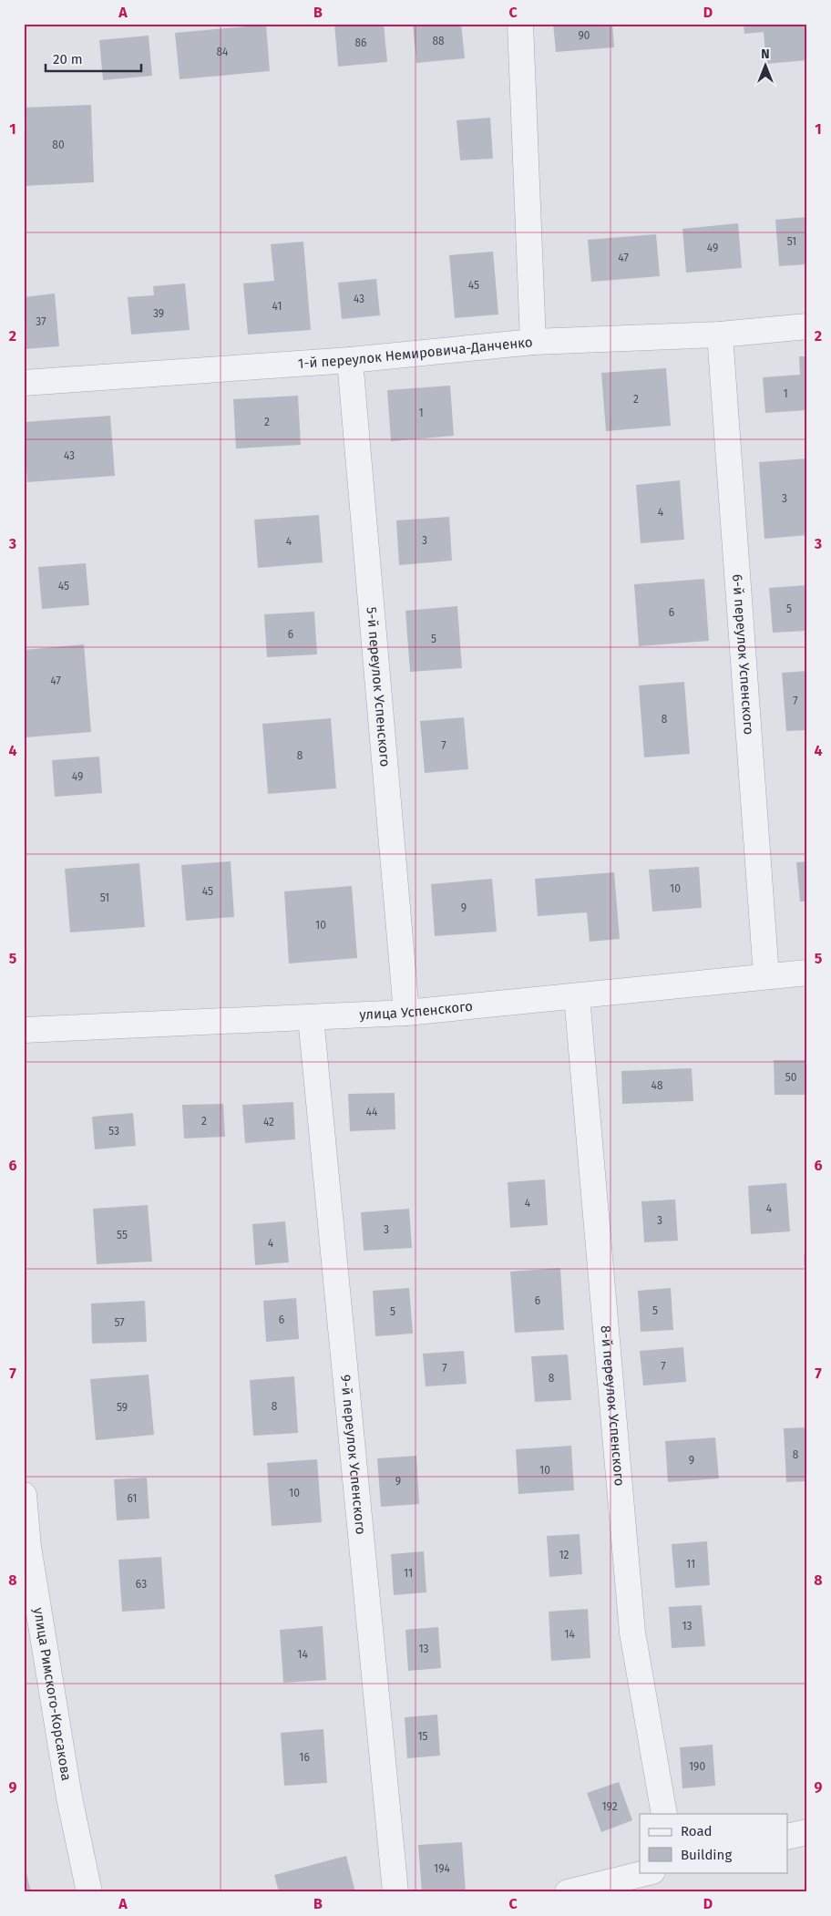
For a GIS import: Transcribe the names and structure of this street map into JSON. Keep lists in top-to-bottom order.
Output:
{
  "streets": {
    "street": [
      "1-й переулок Немировича-Данченко",
      "6-й переулок Успенского",
      "5-й переулок Успенского",
      "улица Успенского",
      "8-й переулок Успенского",
      "9-й переулок Успенского",
      "улица Римского-Корсакова"
    ]
  },
  "crossings": [
    ["1-й переулок Немировича-Данченко", "6-й переулок Успенского"],
    ["1-й переулок Немировича-Данченко", "5-й переулок Успенского"],
    ["6-й переулок Успенского", "улица Успенского"],
    ["5-й переулок Успенского", "улица Успенского"],
    ["улица Успенского", "8-й переулок Успенского"],
    ["улица Успенского", "9-й переулок Успенского"]
  ],
  "house_numbers": [
    "90",
    "88",
    "86",
    "84",
    "80",
    "51",
    "49",
    "47",
    "45",
    "43",
    "41",
    "39",
    "37",
    "1",
    "2",
    "1",
    "2",
    "43",
    "3",
    "4",
    "3",
    "4",
    "45",
    "5",
    "6",
    "6",
    "5",
    "47",
    "7",
    "8",
    "7",
    "8",
    "49",
    "10",
    "45",
    "51",
    "9",
    "10",
    "50",
    "48",
    "44",
    "2",
    "42",
    "53",
    "4",
    "4",
    "3",
    "3",
    "55",
    "4",
    "6",
    "5",
    "5",
    "6",
    "57",
    "7",
    "7",
    "8",
    "8",
    "59",
    "8",
    "9",
    "10",
    "9",
    "10",
    "61",
    "12",
    "11",
    "11",
    "63",
    "13",
    "14",
    "13",
    "14",
    "15",
    "16",
    "190",
    "192",
    "194"
  ],
  "legend": ["Road", "Building"],
  "scale_bar": "20 m",
  "north": "top",
  "grid": {
    "columns": [
      "A",
      "B",
      "C",
      "D"
    ],
    "rows": [
      "1",
      "2",
      "3",
      "4",
      "5",
      "6",
      "7",
      "8",
      "9"
    ]
  }
}
